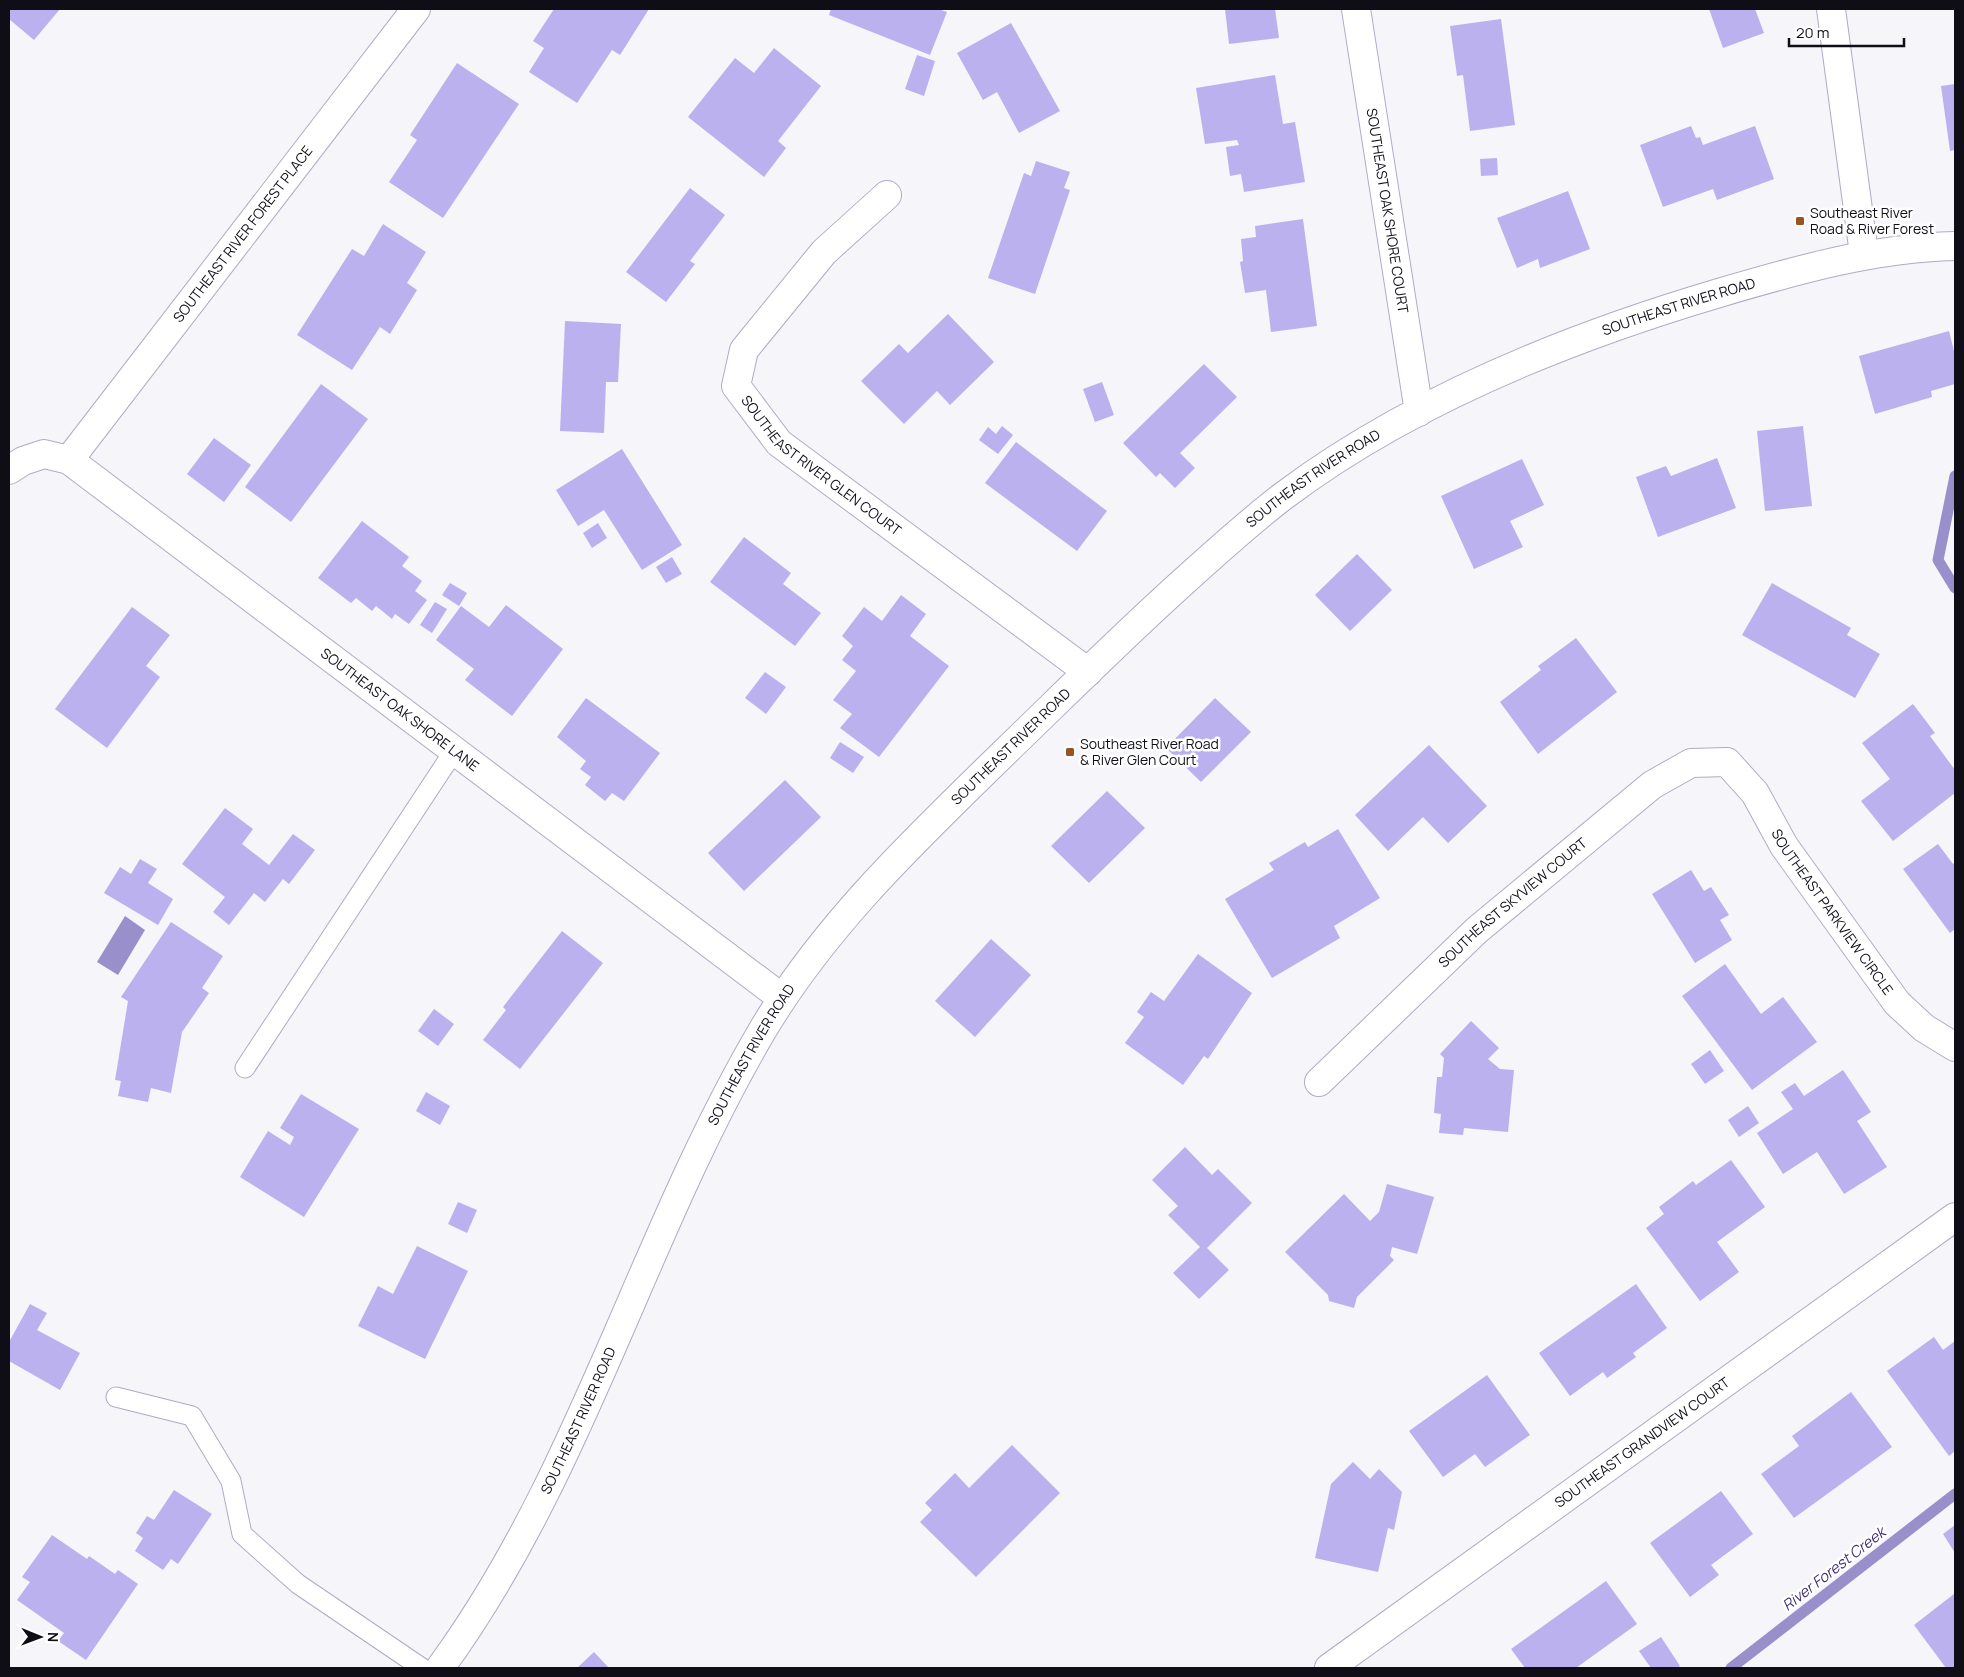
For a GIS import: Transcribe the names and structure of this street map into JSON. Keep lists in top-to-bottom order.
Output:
{
  "streets": {
    "street": [
      "SOUTHEAST OAK SHORE COURT",
      "SOUTHEAST RIVER FOREST PLACE",
      "SOUTHEAST RIVER ROAD",
      "SOUTHEAST RIVER GLEN COURT",
      "SOUTHEAST OAK SHORE LANE",
      "SOUTHEAST SKYVIEW COURT",
      "SOUTHEAST PARKVIEW CIRCLE",
      "SOUTHEAST GRANDVIEW COURT"
    ]
  },
  "crossings": [
    ["SOUTHEAST OAK SHORE COURT", "SOUTHEAST RIVER ROAD"],
    ["SOUTHEAST RIVER FOREST PLACE", "SOUTHEAST OAK SHORE LANE"],
    ["SOUTHEAST RIVER ROAD", "SOUTHEAST RIVER GLEN COURT"],
    ["SOUTHEAST RIVER ROAD", "SOUTHEAST OAK SHORE LANE"],
    ["SOUTHEAST SKYVIEW COURT", "SOUTHEAST PARKVIEW CIRCLE"]
  ],
  "water": ["River Forest Creek"],
  "places": {
    "transit": ["Southeast River Road & River Forest", "Southeast River Road & River Glen Court"]
  },
  "scale_bar": "20 m",
  "north": "right"
}
